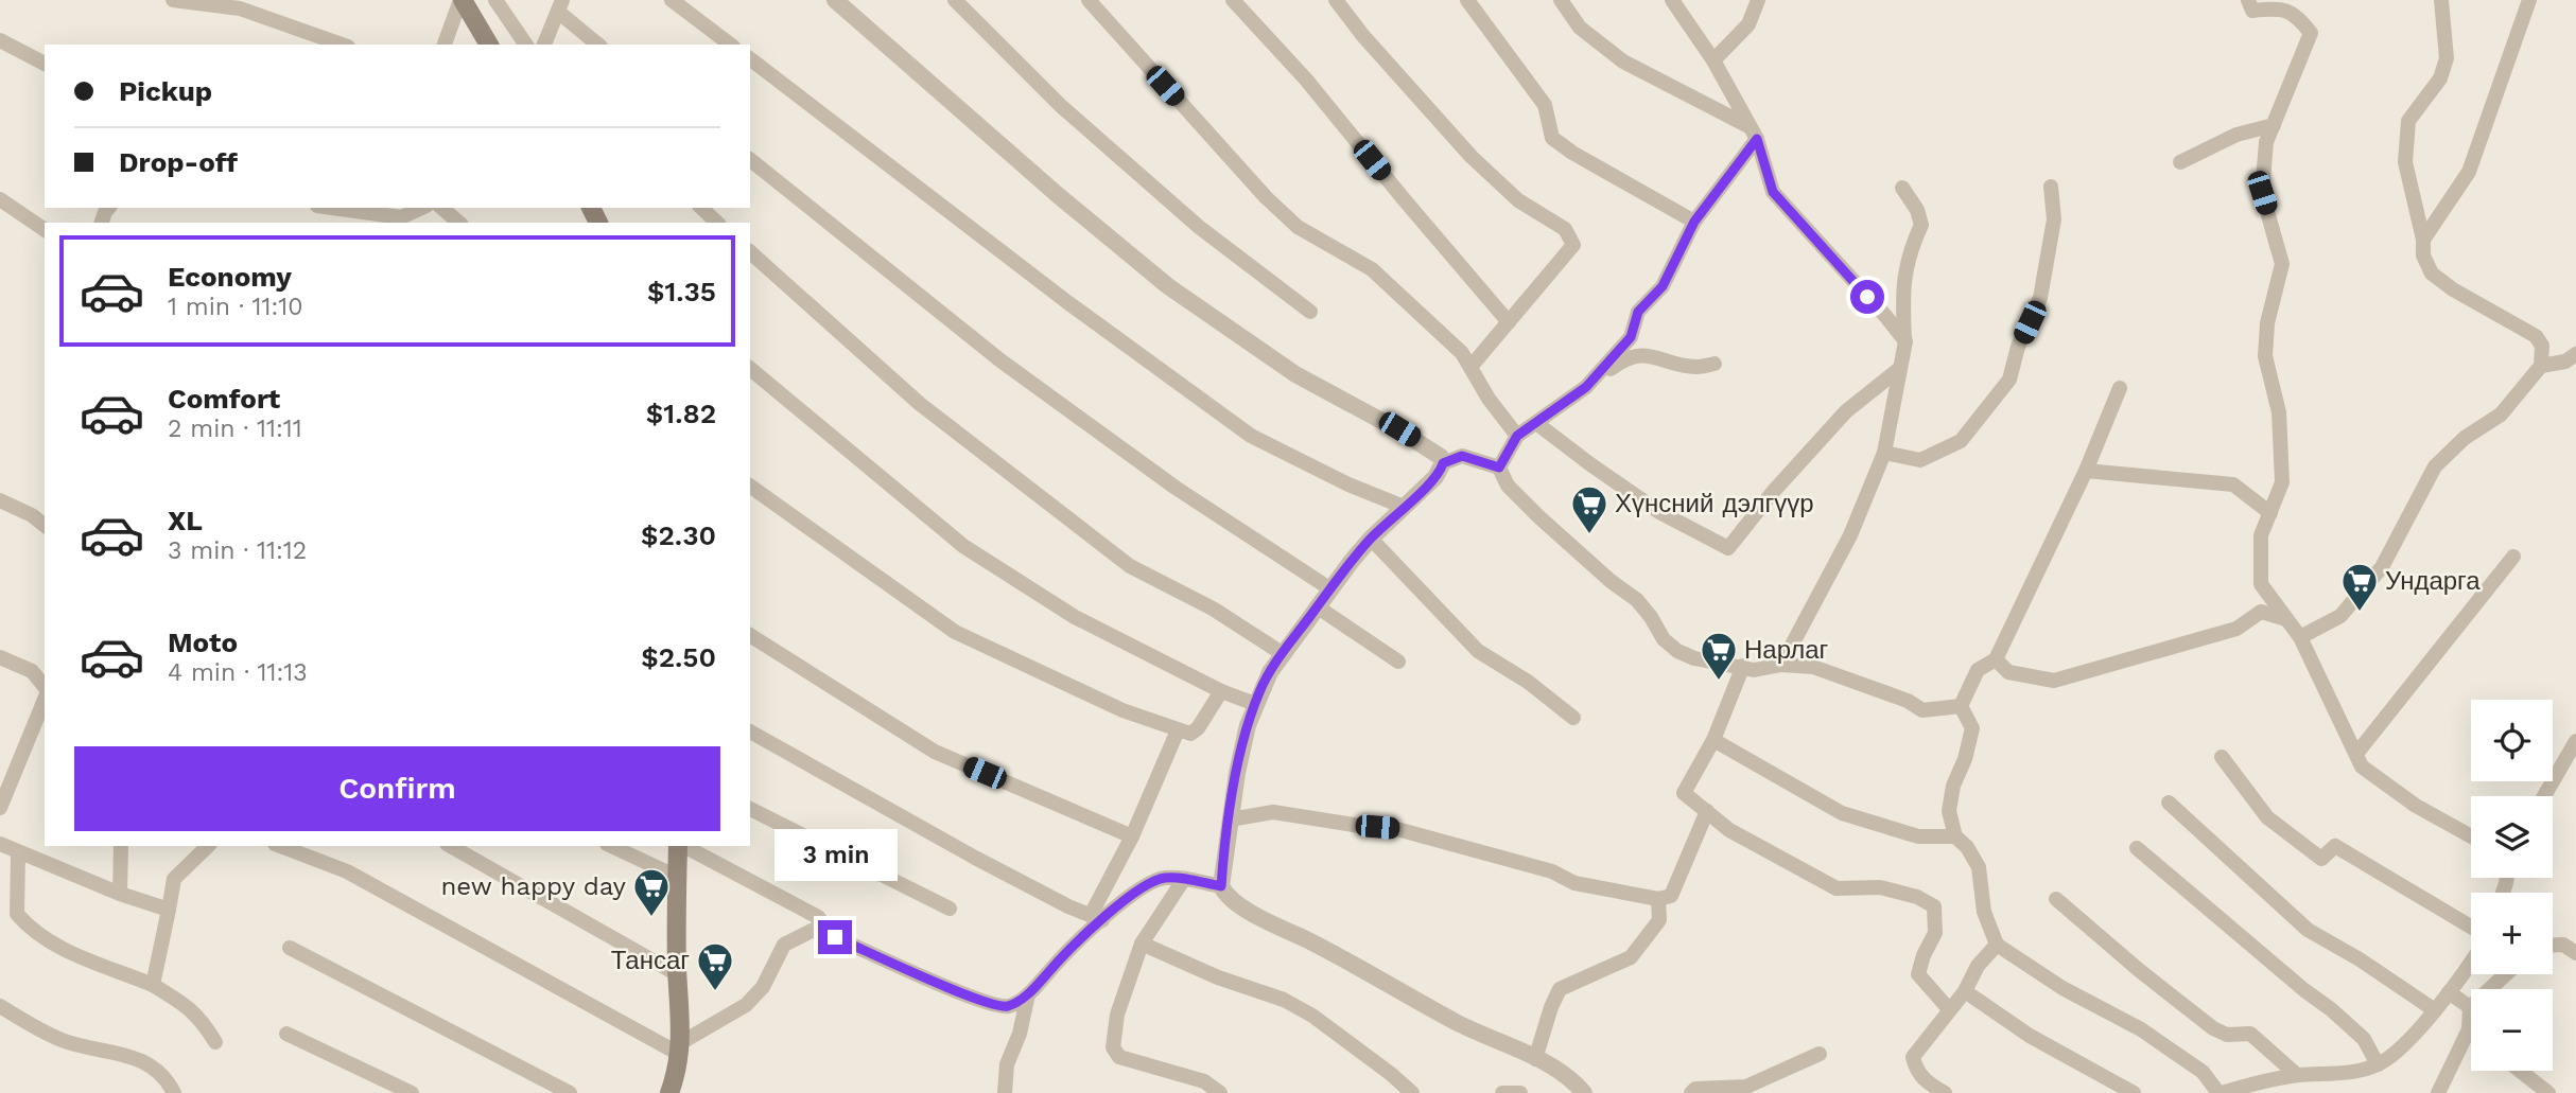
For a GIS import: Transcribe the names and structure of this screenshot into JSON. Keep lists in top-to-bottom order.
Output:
{
  "places": {
    "supermarket": [
      "Хүнсний дэлгүүр",
      "Ундарга",
      "Нарлаг",
      "new happy day",
      "Тансаг"
    ]
  },
  "page": {
    "banner": ["Pickup", "Drop-off"],
    "list": [
      {
        "name": "Economy",
        "note": "1 min · 11:10",
        "value": "$1.35"
      },
      {
        "name": "Comfort",
        "note": "2 min · 11:11",
        "value": "$1.82"
      },
      {
        "name": "XL",
        "note": "3 min · 11:12",
        "value": "$2.30"
      },
      {
        "name": "Moto",
        "note": "4 min · 11:13",
        "value": "$2.50"
      }
    ],
    "map_buttons": ["+", "−"],
    "buttons": "Confirm",
    "bubble": "3 min"
  }
}
